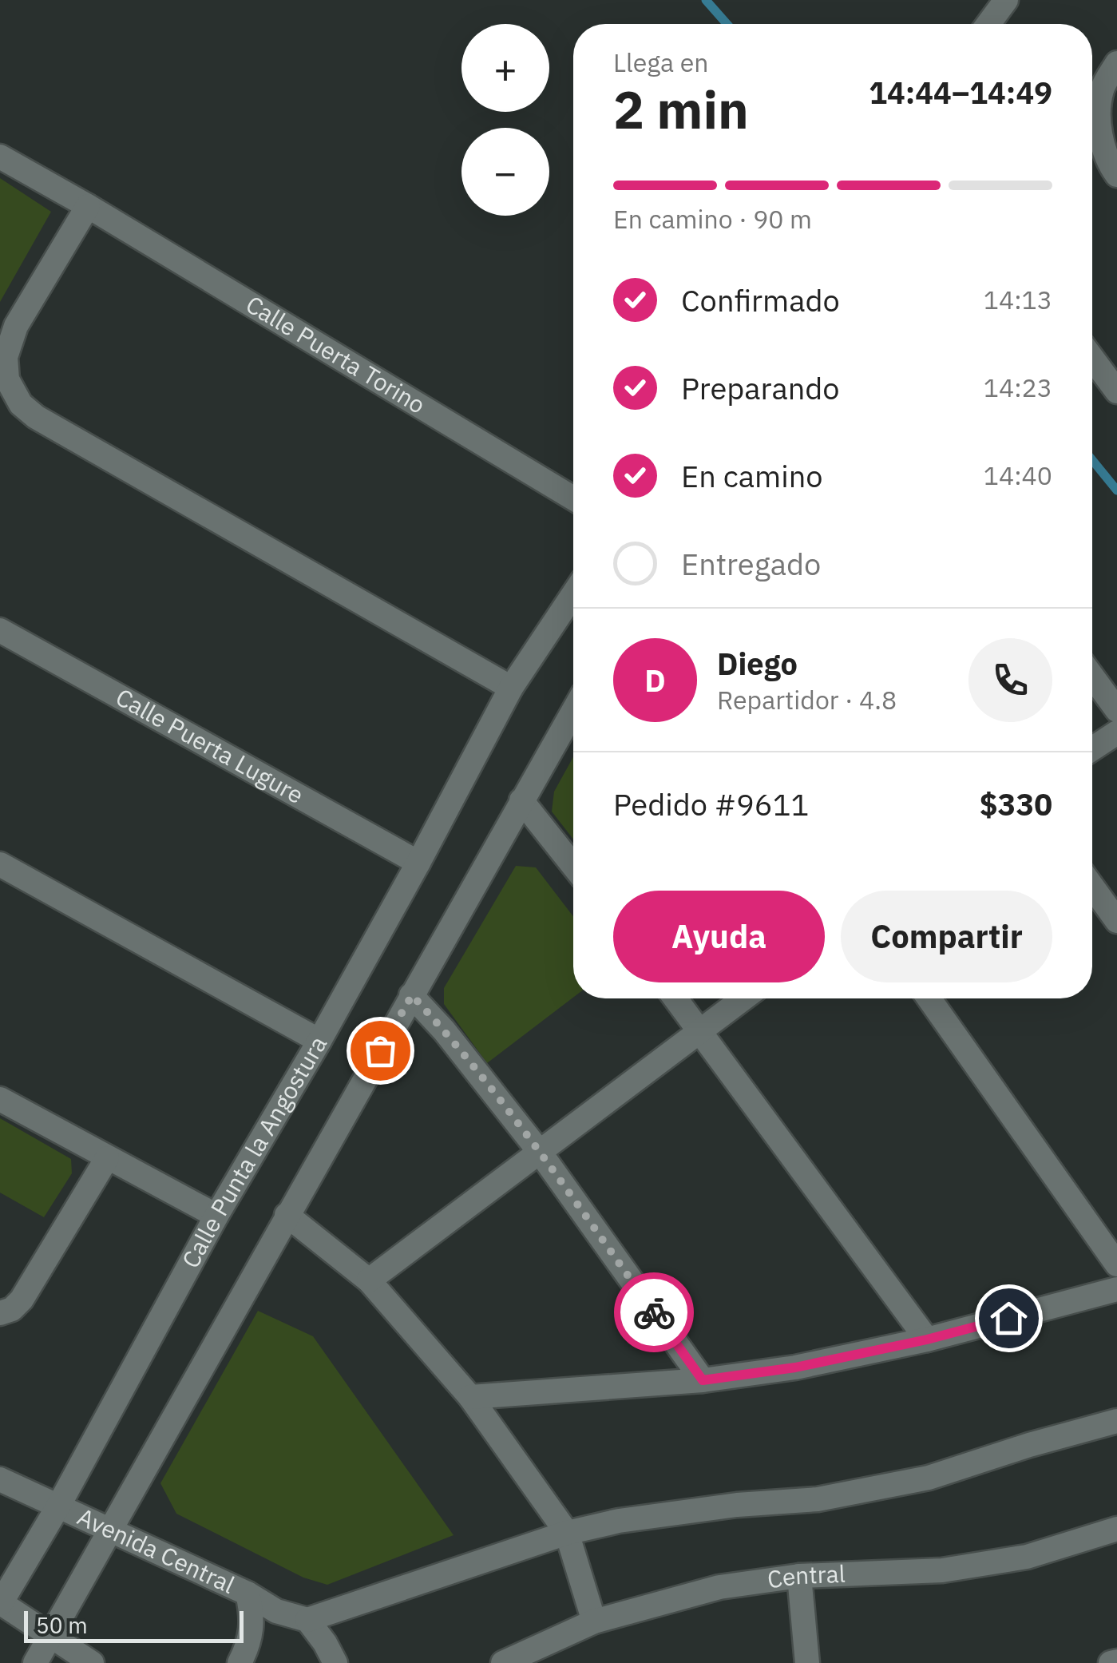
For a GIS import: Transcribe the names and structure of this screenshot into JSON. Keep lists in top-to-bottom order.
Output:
{
  "streets": {
    "street": [
      "Calle Puerta Torino",
      "Calle Puerta Lugure",
      "Calle Punta la Angostura",
      "Avenida Central",
      "Central"
    ]
  },
  "crossings": [
    ["Calle Puerta Lugure", "Calle Punta la Angostura"],
    ["Calle Punta la Angostura", "Avenida Central"]
  ],
  "scale_bar": "50 m",
  "page": {
    "map_buttons": ["+", "−"],
    "heading": ["2 min", "Llega en", "14:44–14:49"],
    "panel": [
      "Diego",
      "Repartidor · 4.8",
      "Pedido #9611",
      "$330"
    ],
    "bar": "En camino · 90 m",
    "list": [
      ["Confirmado", "14:13"],
      ["Preparando", "14:23"],
      ["En camino", "14:40"],
      "Entregado"
    ],
    "round": "D",
    "buttons": ["Ayuda", "Compartir"],
    "scale": "50 m"
  }
}
